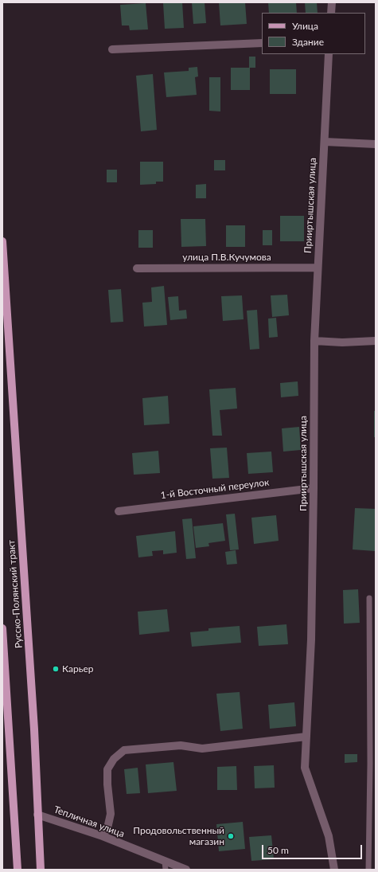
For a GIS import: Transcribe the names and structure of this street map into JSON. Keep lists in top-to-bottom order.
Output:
{
  "streets": {
    "main road": ["Русско-Полянский тракт"],
    "street": [
      "Прииртышская улица",
      "улица П.В.Кучумова",
      "1-й Восточный переулок",
      "Тепличная улица"
    ]
  },
  "crossings": [
    ["Прииртышская улица", "улица П.В.Кучумова"],
    ["Прииртышская улица", "1-й Восточный переулок"],
    ["Русско-Полянский тракт", "Тепличная улица"]
  ],
  "places": ["Карьер", "Продовольственный магазин"],
  "legend": ["Улица", "Здание"],
  "scale_bar": "50 m"
}
